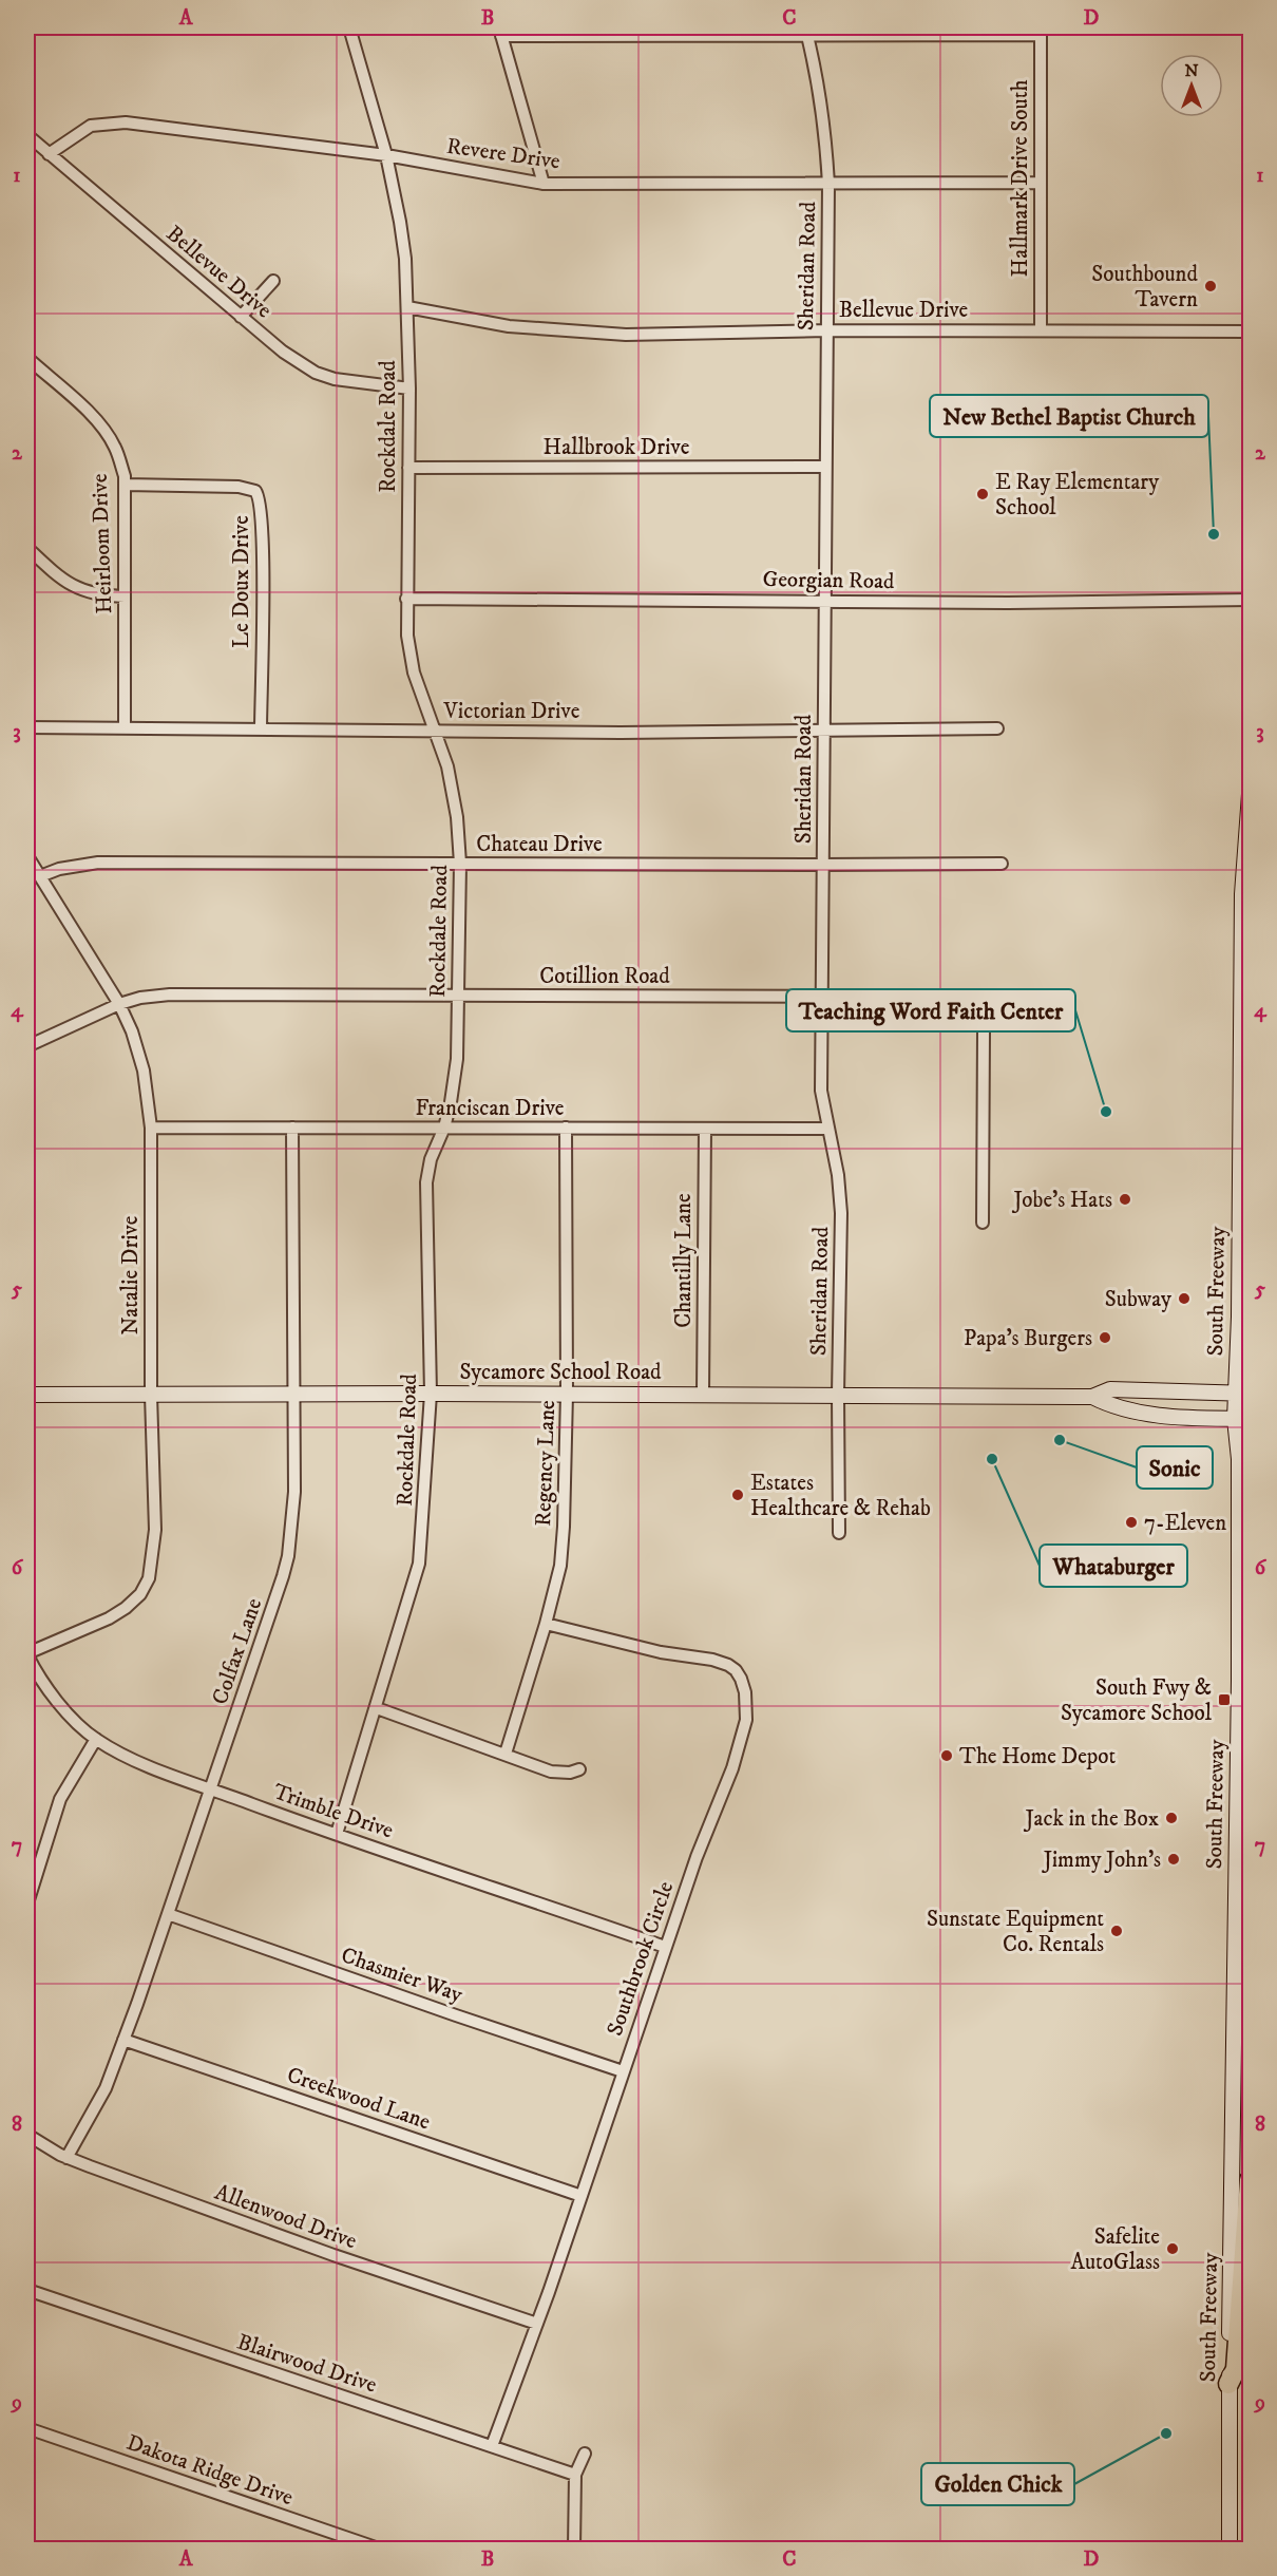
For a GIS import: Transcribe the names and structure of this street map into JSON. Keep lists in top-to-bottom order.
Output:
{
  "streets": {
    "main road": ["South Freeway", "Sycamore School Road"],
    "street": [
      "Revere Drive",
      "Hallmark Drive South",
      "Sheridan Road",
      "Bellevue Drive",
      "Rockdale Road",
      "Hallbrook Drive",
      "Heirloom Drive",
      "Georgian Road",
      "Le Doux Drive",
      "Victorian Drive",
      "Chateau Drive",
      "Cotillion Road",
      "Franciscan Drive",
      "Chantilly Lane",
      "Natalie Drive",
      "Regency Lane",
      "Colfax Lane",
      "Trimble Drive",
      "Southbrook Circle",
      "Chasmier Way",
      "Creekwood Lane",
      "Allenwood Drive",
      "Blairwood Drive",
      "Dakota Ridge Drive"
    ]
  },
  "crossings": [
    ["Revere Drive", "Hallmark Drive South"],
    ["Revere Drive", "Sheridan Road"],
    ["Revere Drive", "Bellevue Drive"],
    ["Revere Drive", "Rockdale Road"],
    ["Hallmark Drive South", "Bellevue Drive"],
    ["Sheridan Road", "Bellevue Drive"],
    ["Sheridan Road", "Hallbrook Drive"],
    ["Sheridan Road", "Georgian Road"],
    ["Sheridan Road", "Victorian Drive"],
    ["Sheridan Road", "Chateau Drive"],
    ["Sheridan Road", "Cotillion Road"],
    ["Sheridan Road", "Franciscan Drive"],
    ["Sheridan Road", "Sycamore School Road"],
    ["Bellevue Drive", "Rockdale Road"],
    ["Rockdale Road", "Hallbrook Drive"],
    ["Rockdale Road", "Georgian Road"],
    ["Rockdale Road", "Victorian Drive"],
    ["Rockdale Road", "Chateau Drive"],
    ["Rockdale Road", "Cotillion Road"],
    ["Rockdale Road", "Franciscan Drive"],
    ["Rockdale Road", "Sycamore School Road"],
    ["Rockdale Road", "Trimble Drive"],
    ["Heirloom Drive", "Le Doux Drive"],
    ["Heirloom Drive", "Victorian Drive"],
    ["Le Doux Drive", "Victorian Drive"],
    ["Chateau Drive", "Natalie Drive"],
    ["Cotillion Road", "Natalie Drive"],
    ["Franciscan Drive", "Chantilly Lane"],
    ["Franciscan Drive", "Natalie Drive"],
    ["Franciscan Drive", "Regency Lane"],
    ["Franciscan Drive", "Colfax Lane"],
    ["Chantilly Lane", "Sycamore School Road"],
    ["Natalie Drive", "Sycamore School Road"],
    ["Natalie Drive", "Trimble Drive"],
    ["South Freeway", "Sycamore School Road"],
    ["Sycamore School Road", "Regency Lane"],
    ["Sycamore School Road", "Colfax Lane"],
    ["Regency Lane", "Southbrook Circle"],
    ["Colfax Lane", "Trimble Drive"],
    ["Colfax Lane", "Chasmier Way"],
    ["Colfax Lane", "Creekwood Lane"],
    ["Colfax Lane", "Allenwood Drive"],
    ["Trimble Drive", "Southbrook Circle"],
    ["Southbrook Circle", "Chasmier Way"],
    ["Southbrook Circle", "Creekwood Lane"],
    ["Southbrook Circle", "Allenwood Drive"],
    ["Southbrook Circle", "Blairwood Drive"]
  ],
  "places": {
    "other": [
      "Southbound Tavern",
      "E Ray Elementary School",
      "New Bethel Baptist Church",
      "Teaching Word Faith Center",
      "Jobe's Hats",
      "Subway",
      "Papa's Burgers",
      "Sonic",
      "Whataburger",
      "Estates Healthcare & Rehab",
      "7-Eleven",
      "The Home Depot",
      "Jack in the Box",
      "Jimmy John's",
      "Sunstate Equipment Co. Rentals",
      "Safelite AutoGlass",
      "Golden Chick"
    ],
    "transit": ["South Fwy & Sycamore School"]
  },
  "north": "top",
  "grid": {
    "columns": [
      "A",
      "B",
      "C",
      "D"
    ],
    "rows": [
      "1",
      "2",
      "3",
      "4",
      "5",
      "6",
      "7",
      "8",
      "9"
    ]
  }
}
